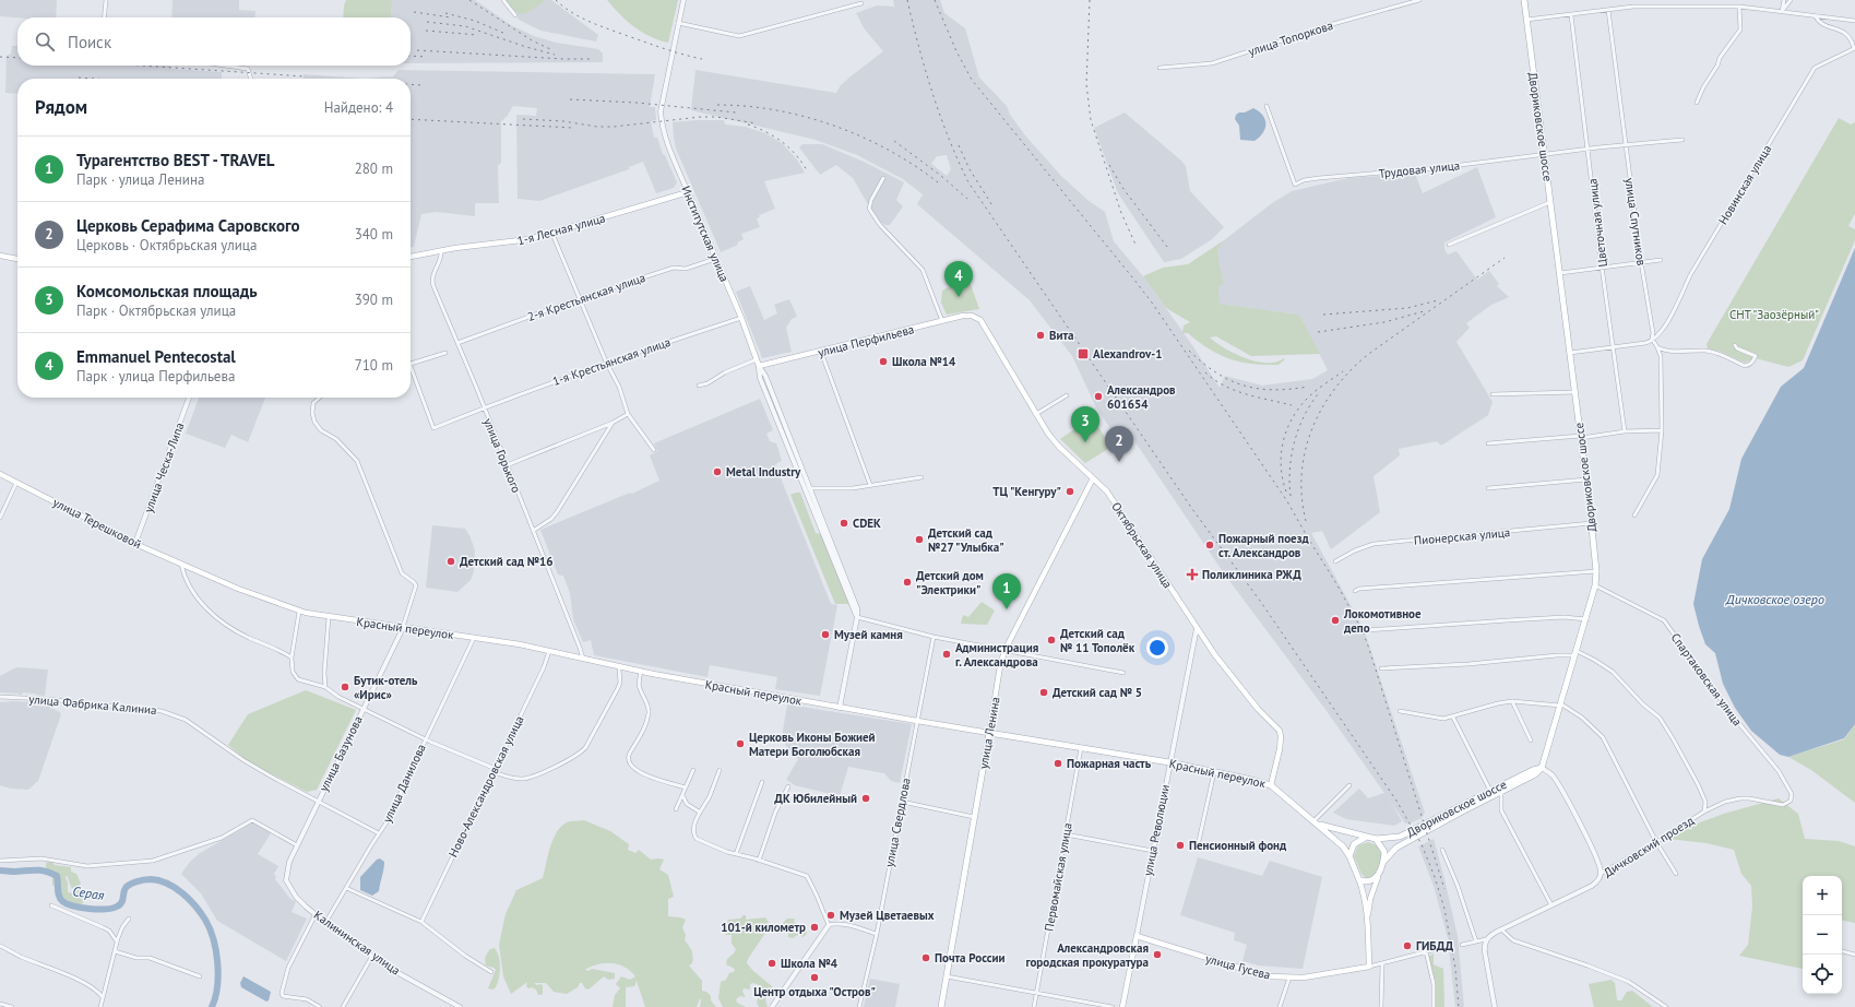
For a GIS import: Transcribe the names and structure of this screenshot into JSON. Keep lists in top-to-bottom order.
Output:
{
  "streets": {
    "main road": [
      "Двориковское шоссе",
      "1-я Лесная улица",
      "Институтская улица",
      "улица Перфильева",
      "улица Терешковой",
      "Октябрьская улица",
      "Красный переулок",
      "улица Ленина",
      "улица Революции",
      "улица Гусева"
    ],
    "street": [
      "улица Топоркова",
      "Трудовая улица",
      "Новинская улица",
      "улица Спутников",
      "Цветочная улица",
      "2-я Крестьянская улица",
      "1-я Крестьянская улица",
      "улица Горького",
      "улица Ческа-Липа",
      "Пионерская улица",
      "Спартаковская улица",
      "улица Фабрика Калиниа",
      "улица Базунова",
      "улица Данилова",
      "Ново-Александровская улица",
      "улица Свердлова",
      "Дичковский проезд",
      "Первомайская улица",
      "Калининская улица"
    ]
  },
  "crossings": [
    ["Двориковское шоссе", "Трудовая улица"],
    ["Двориковское шоссе", "Пионерская улица"],
    ["Двориковское шоссе", "Спартаковская улица"],
    ["Трудовая улица", "улица Спутников"],
    ["Трудовая улица", "Цветочная улица"],
    ["Новинская улица", "улица Спутников"],
    ["1-я Лесная улица", "Институтская улица"],
    ["1-я Лесная улица", "улица Горького"],
    ["Институтская улица", "2-я Крестьянская улица"],
    ["Институтская улица", "улица Перфильева"],
    ["Институтская улица", "1-я Крестьянская улица"],
    ["Институтская улица", "Красный переулок"],
    ["2-я Крестьянская улица", "улица Горького"],
    ["улица Перфильева", "Октябрьская улица"],
    ["1-я Крестьянская улица", "улица Горького"],
    ["улица Горького", "Красный переулок"],
    ["улица Ческа-Липа", "улица Терешковой"],
    ["улица Терешковой", "Красный переулок"],
    ["Октябрьская улица", "Красный переулок"],
    ["Октябрьская улица", "улица Ленина"],
    ["Октябрьская улица", "улица Революции"],
    ["Красный переулок", "улица Ленина"],
    ["Красный переулок", "улица Базунова"],
    ["Красный переулок", "улица Данилова"],
    ["Красный переулок", "Ново-Александровская улица"],
    ["Красный переулок", "улица Свердлова"],
    ["Красный переулок", "улица Революции"],
    ["Красный переулок", "Первомайская улица"],
    ["Спартаковская улица", "Дичковский проезд"],
    ["улица Фабрика Калиниа", "улица Базунова"],
    ["улица Фабрика Калиниа", "улица Данилова"],
    ["улица Базунова", "Калининская улица"],
    ["улица Данилова", "Калининская улица"],
    ["улица Революции", "улица Гусева"]
  ],
  "water": ["Дичковское озеро", "Серая"],
  "parks": ["СНТ \"Заозёрный\""],
  "places": {
    "other": [
      "Вита",
      "Школа №14",
      "Александров 601654",
      "Metal Industry",
      "ТЦ \"Кенгуру\"",
      "CDEK",
      "Детский сад №27 \"Улыбка\"",
      "Пожарный поезд ст. Александров",
      "Детский сад №16",
      "Детский дом \"Электрики\"",
      "Локомотивное депо",
      "Музей камня",
      "Детский сад № 11 Тополёк",
      "Администрация г. Александрова",
      "Бутик-отель «Ирис»",
      "Детский сад № 5",
      "Церковь Иконы Божией Матери Боголюбская",
      "Пожарная часть",
      "ДК Юбилейный",
      "Пенсионный фонд",
      "Музей Цветаевых",
      "101-й километр",
      "ГИБДД",
      "Александровская городская прокуратура",
      "Почта России",
      "Школа №4",
      "Центр отдыха \"Остров\""
    ],
    "transit": ["Alexandrov-1"],
    "health": ["Поликлиника РЖД"]
  },
  "page": {
    "search": "Поиск",
    "heading": ["Рядом", "Найдено: 4"],
    "list": [
      {
        "mark": "1",
        "name": "Турагентство BEST - TRAVEL",
        "note": "Парк · улица Ленина",
        "value": "280 m"
      },
      {
        "mark": "2",
        "name": "Церковь Серафима Саровского",
        "note": "Церковь · Октябрьская улица",
        "value": "340 m"
      },
      {
        "mark": "3",
        "name": "Комсомольская площадь",
        "note": "Парк · Октябрьская улица",
        "value": "390 m"
      },
      {
        "mark": "4",
        "name": "Emmanuel Pentecostal",
        "note": "Парк · улица Перфильева",
        "value": "710 m"
      }
    ],
    "pins": [
      "4",
      "3",
      "2",
      "1"
    ],
    "map_buttons": ["+", "−"]
  }
}
